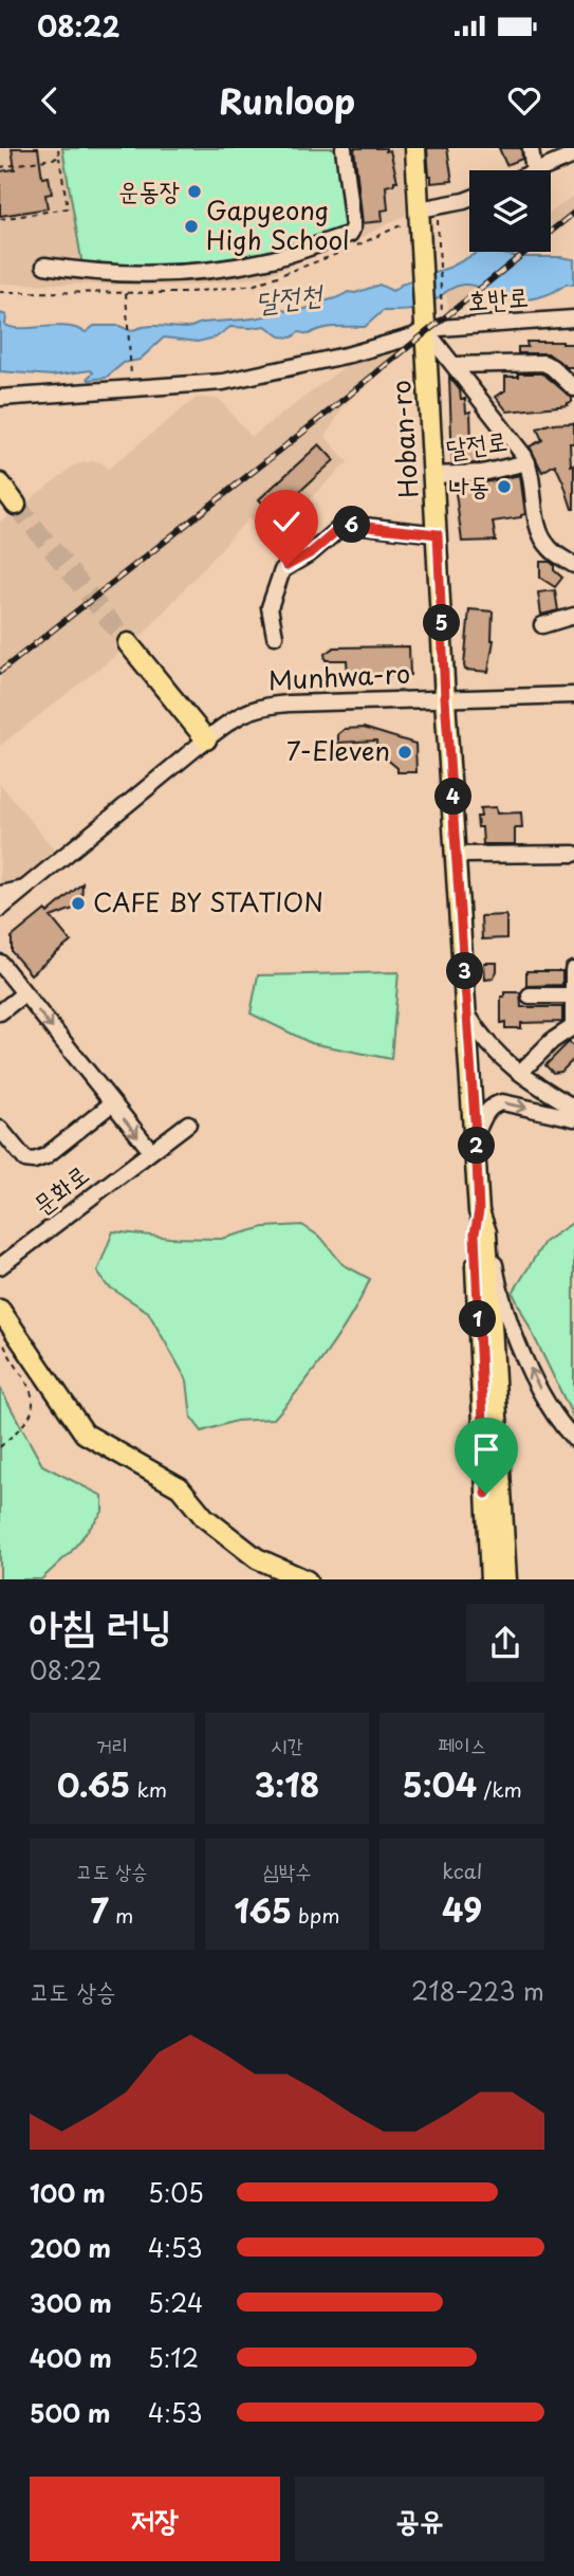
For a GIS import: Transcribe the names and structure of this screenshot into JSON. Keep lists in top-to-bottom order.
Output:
{
  "streets": {
    "main road": ["Hoban-ro"],
    "street": [
      "호반로",
      "달전로",
      "Munhwa-ro",
      "문화로"
    ]
  },
  "crossings": [
    ["호반로", "Hoban-ro"],
    ["Hoban-ro", "달전로"],
    ["Hoban-ro", "Munhwa-ro"]
  ],
  "water": ["달전천"],
  "places": [
    "운동장",
    "Gapyeong High School",
    "나동",
    "7-Eleven",
    "CAFE BY STATION"
  ],
  "page": {
    "status": "08:22",
    "header": "Runloop",
    "pins": [
      "6",
      "5",
      "4",
      "3",
      "2",
      "1"
    ],
    "heading": ["아침 러닝", "08:22"],
    "stats": [
      ["거리", "0.65 km"],
      ["시간", "3:18"],
      ["페이스", "5:04 /km"],
      ["고도 상승", "7 m"],
      ["심박수", "165 bpm"],
      ["kcal", "49"]
    ],
    "chart": ["고도 상승", "218–223 m"],
    "list": [
      {
        "name": "100 m",
        "note": "5:05"
      },
      {
        "name": "200 m",
        "note": "4:53"
      },
      {
        "name": "300 m",
        "note": "5:24"
      },
      {
        "name": "400 m",
        "note": "5:12"
      },
      {
        "name": "500 m",
        "note": "4:53"
      }
    ],
    "buttons": ["저장", "공유"]
  }
}
